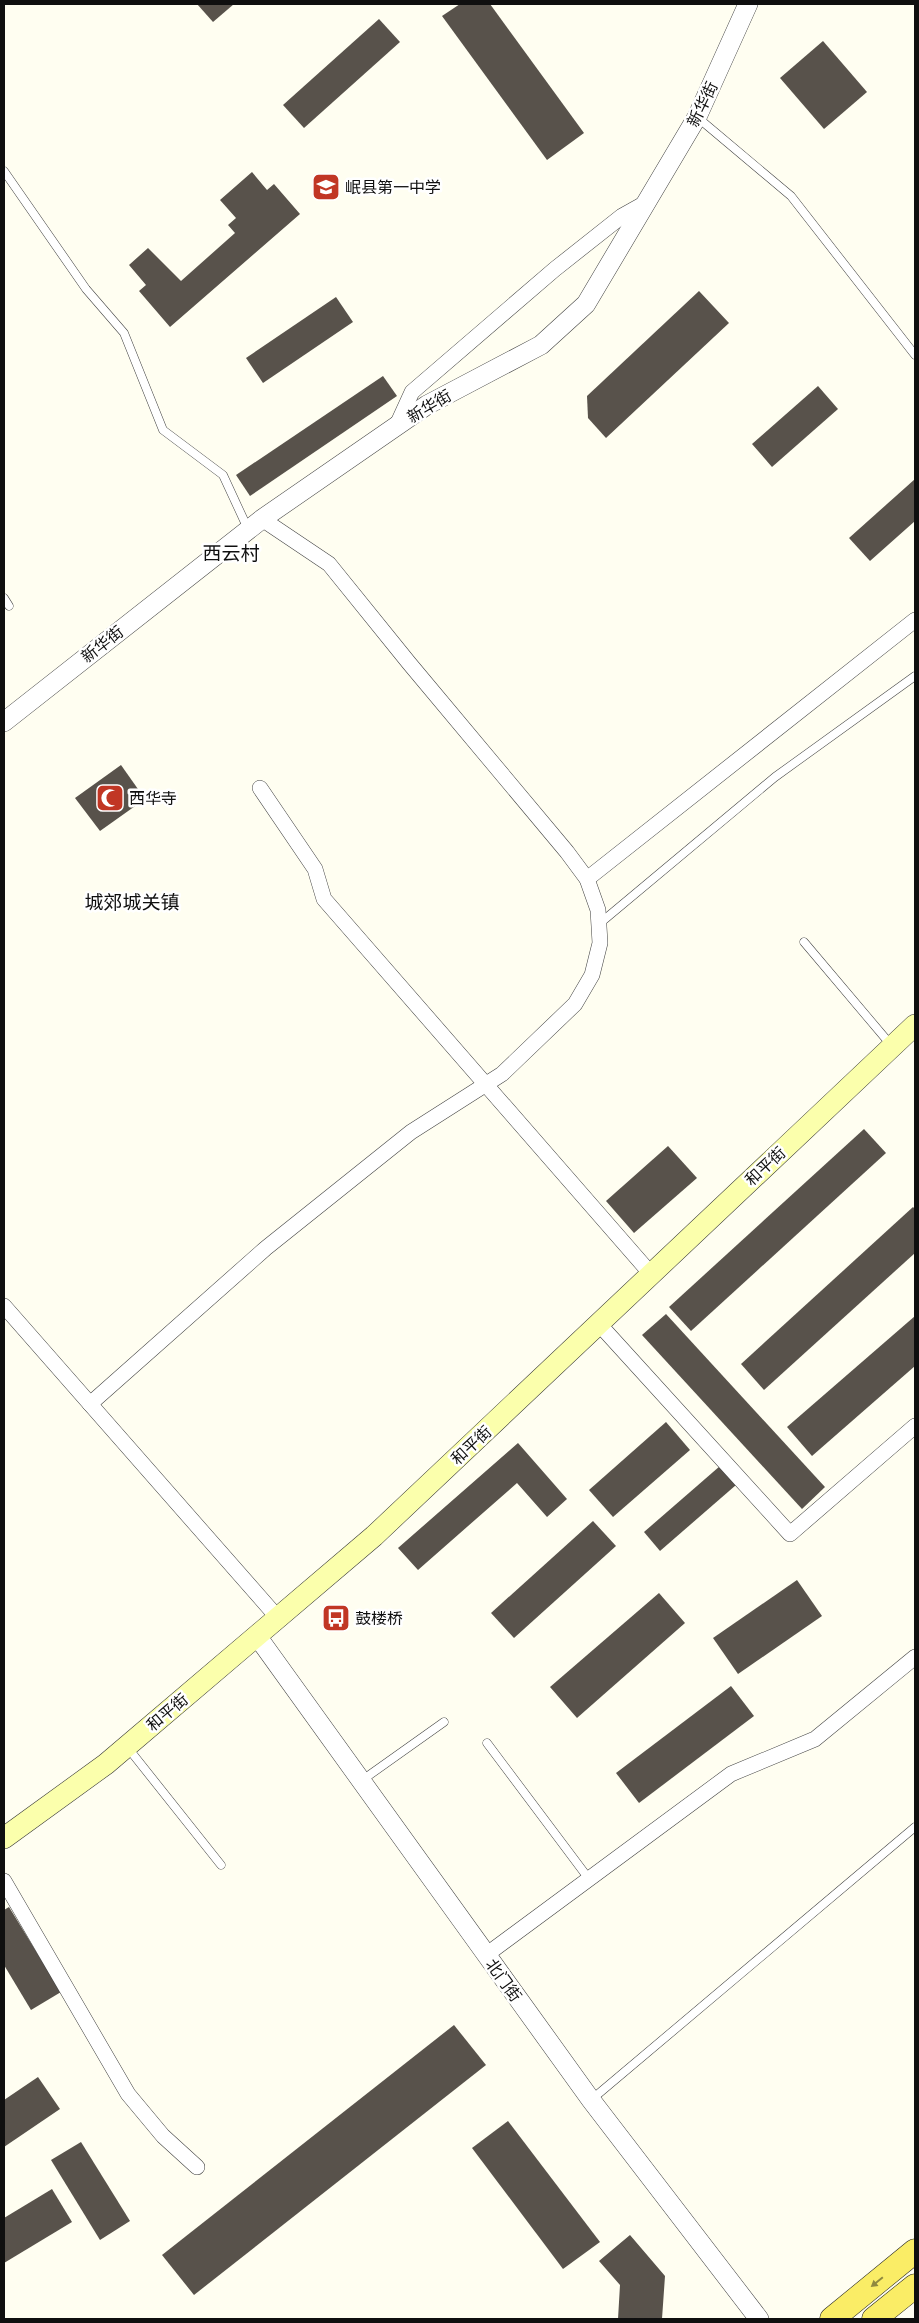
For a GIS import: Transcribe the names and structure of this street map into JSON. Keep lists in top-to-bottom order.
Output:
{
  "streets": {
    "main road": ["和平街"],
    "street": ["新华街", "北门街"]
  },
  "crossings": [
    ["和平街", "北门街"]
  ],
  "districts": ["西云村", "城郊城关镇"],
  "places": {
    "school or university": ["岷县第一中学"],
    "mosque": ["西华寺"],
    "bus stop": ["鼓楼桥"]
  }
}
